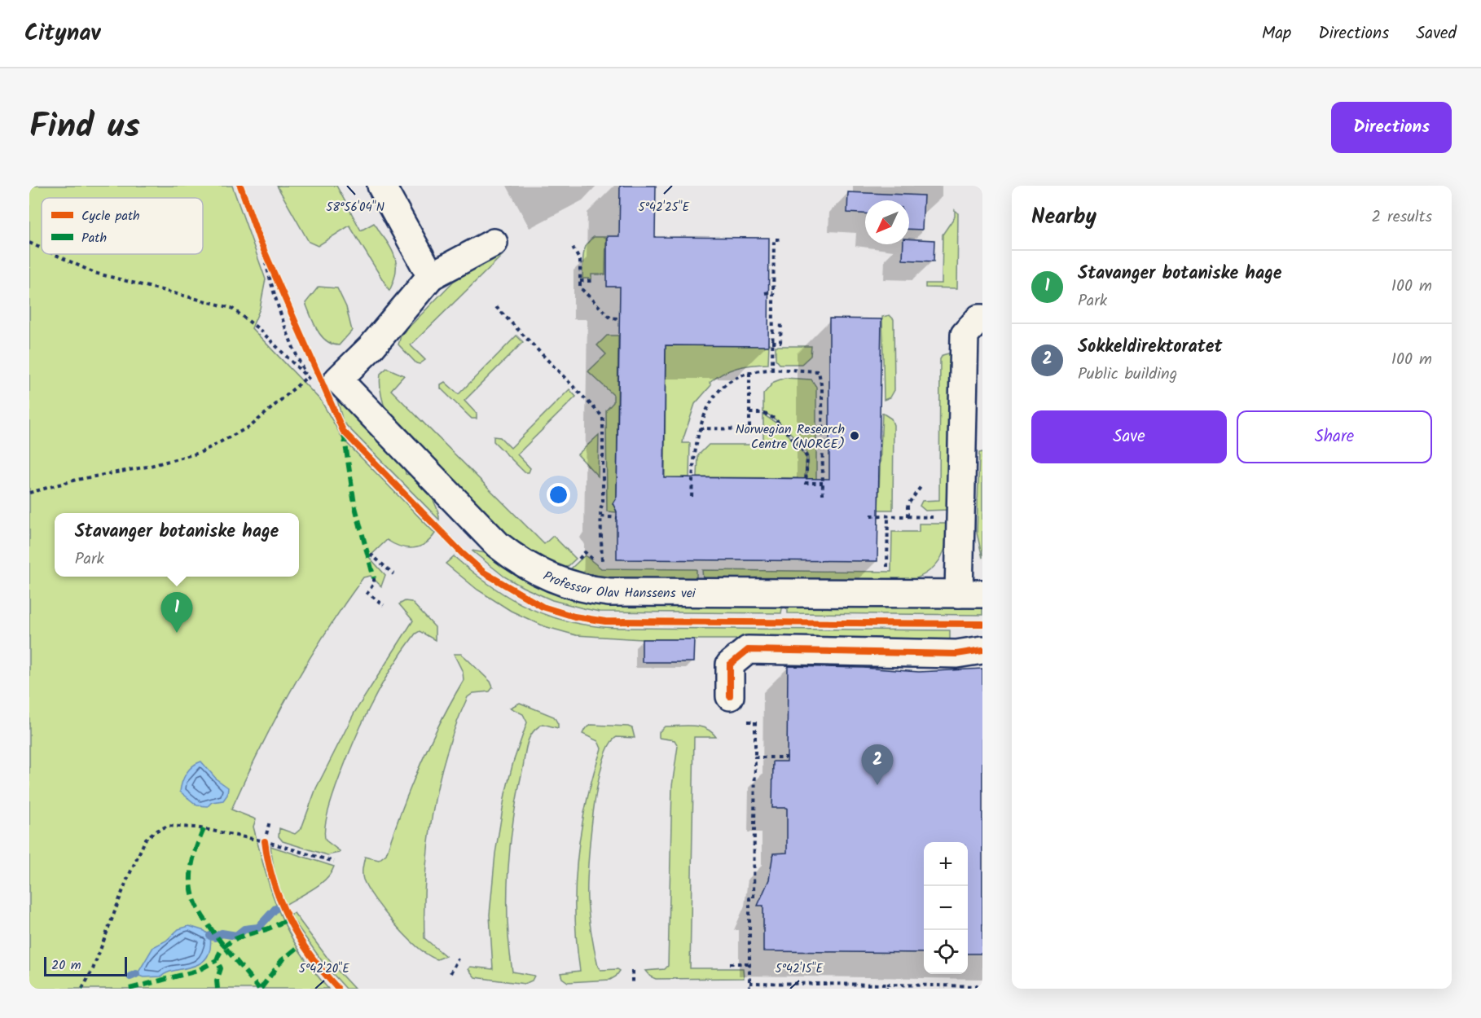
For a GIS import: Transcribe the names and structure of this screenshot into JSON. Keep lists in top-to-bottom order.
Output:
{
  "streets": {
    "street": ["Professor Olav Hanssens vei"]
  },
  "places": ["Norwegian Research Centre (NORCE)"],
  "legend": ["Cycle path", "Path"],
  "scale_bar": "20 m",
  "north": "bottom left",
  "page": {
    "header": "Citynav",
    "nav": ["Map", "Directions", "Saved"],
    "title": "Find us",
    "buttons": [
      "Directions",
      ["Save", "Share"]
    ],
    "heading": ["Nearby", "2 results"],
    "list": [
      {
        "mark": "1",
        "name": "Stavanger botaniske hage",
        "note": "Park",
        "value": "100 m"
      },
      {
        "mark": "2",
        "name": "Sokkeldirektoratet",
        "note": "Public building",
        "value": "100 m"
      }
    ],
    "popup": ["Stavanger botaniske hage", "Park"],
    "pins": ["1", "2"],
    "map_buttons": ["+", "−"],
    "scale": "20 m"
  },
  "coordinates": [
    "5°42'25\"E",
    "58°56'04\"N",
    "5°42'20\"E",
    "5°42'15\"E"
  ]
}
